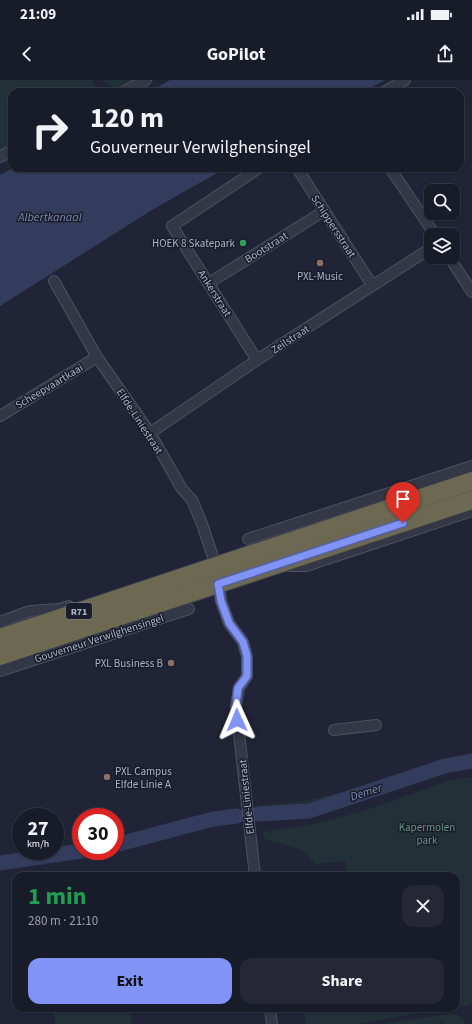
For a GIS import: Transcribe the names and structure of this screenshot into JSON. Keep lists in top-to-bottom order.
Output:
{
  "streets": {
    "highway": ["R71", "Gouverneur Verwilghensingel"],
    "street": [
      "Schippersstraat",
      "Bootstraat",
      "Ankerstraat",
      "Zeilstraat",
      "Scheepvaartkaai",
      "Elfde-Liniestraat"
    ]
  },
  "crossings": [
    ["Schippersstraat", "Bootstraat"],
    ["Schippersstraat", "Zeilstraat"],
    ["Bootstraat", "Ankerstraat"],
    ["Ankerstraat", "Zeilstraat"],
    ["Zeilstraat", "Elfde-Liniestraat"],
    ["Scheepvaartkaai", "Elfde-Liniestraat"],
    ["Elfde-Liniestraat", "R71"],
    ["Elfde-Liniestraat", "Gouverneur Verwilghensingel"]
  ],
  "water": ["Albertkanaal", "Demer"],
  "parks": ["Kapermolen park"],
  "places": [
    "HOEK 8 Skatepark",
    "PXL-Music",
    "PXL Business B",
    "PXL Campus Elfde Linie A"
  ],
  "page": {
    "status": "21:09",
    "header": "GoPilot",
    "turn": ["120 m", "Gouverneur Verwilghensingel"],
    "speed": "27 km/h",
    "limit": "30",
    "heading": ["1 min", "280 m · 21:10"],
    "buttons": ["Exit", "Share"]
  }
}
